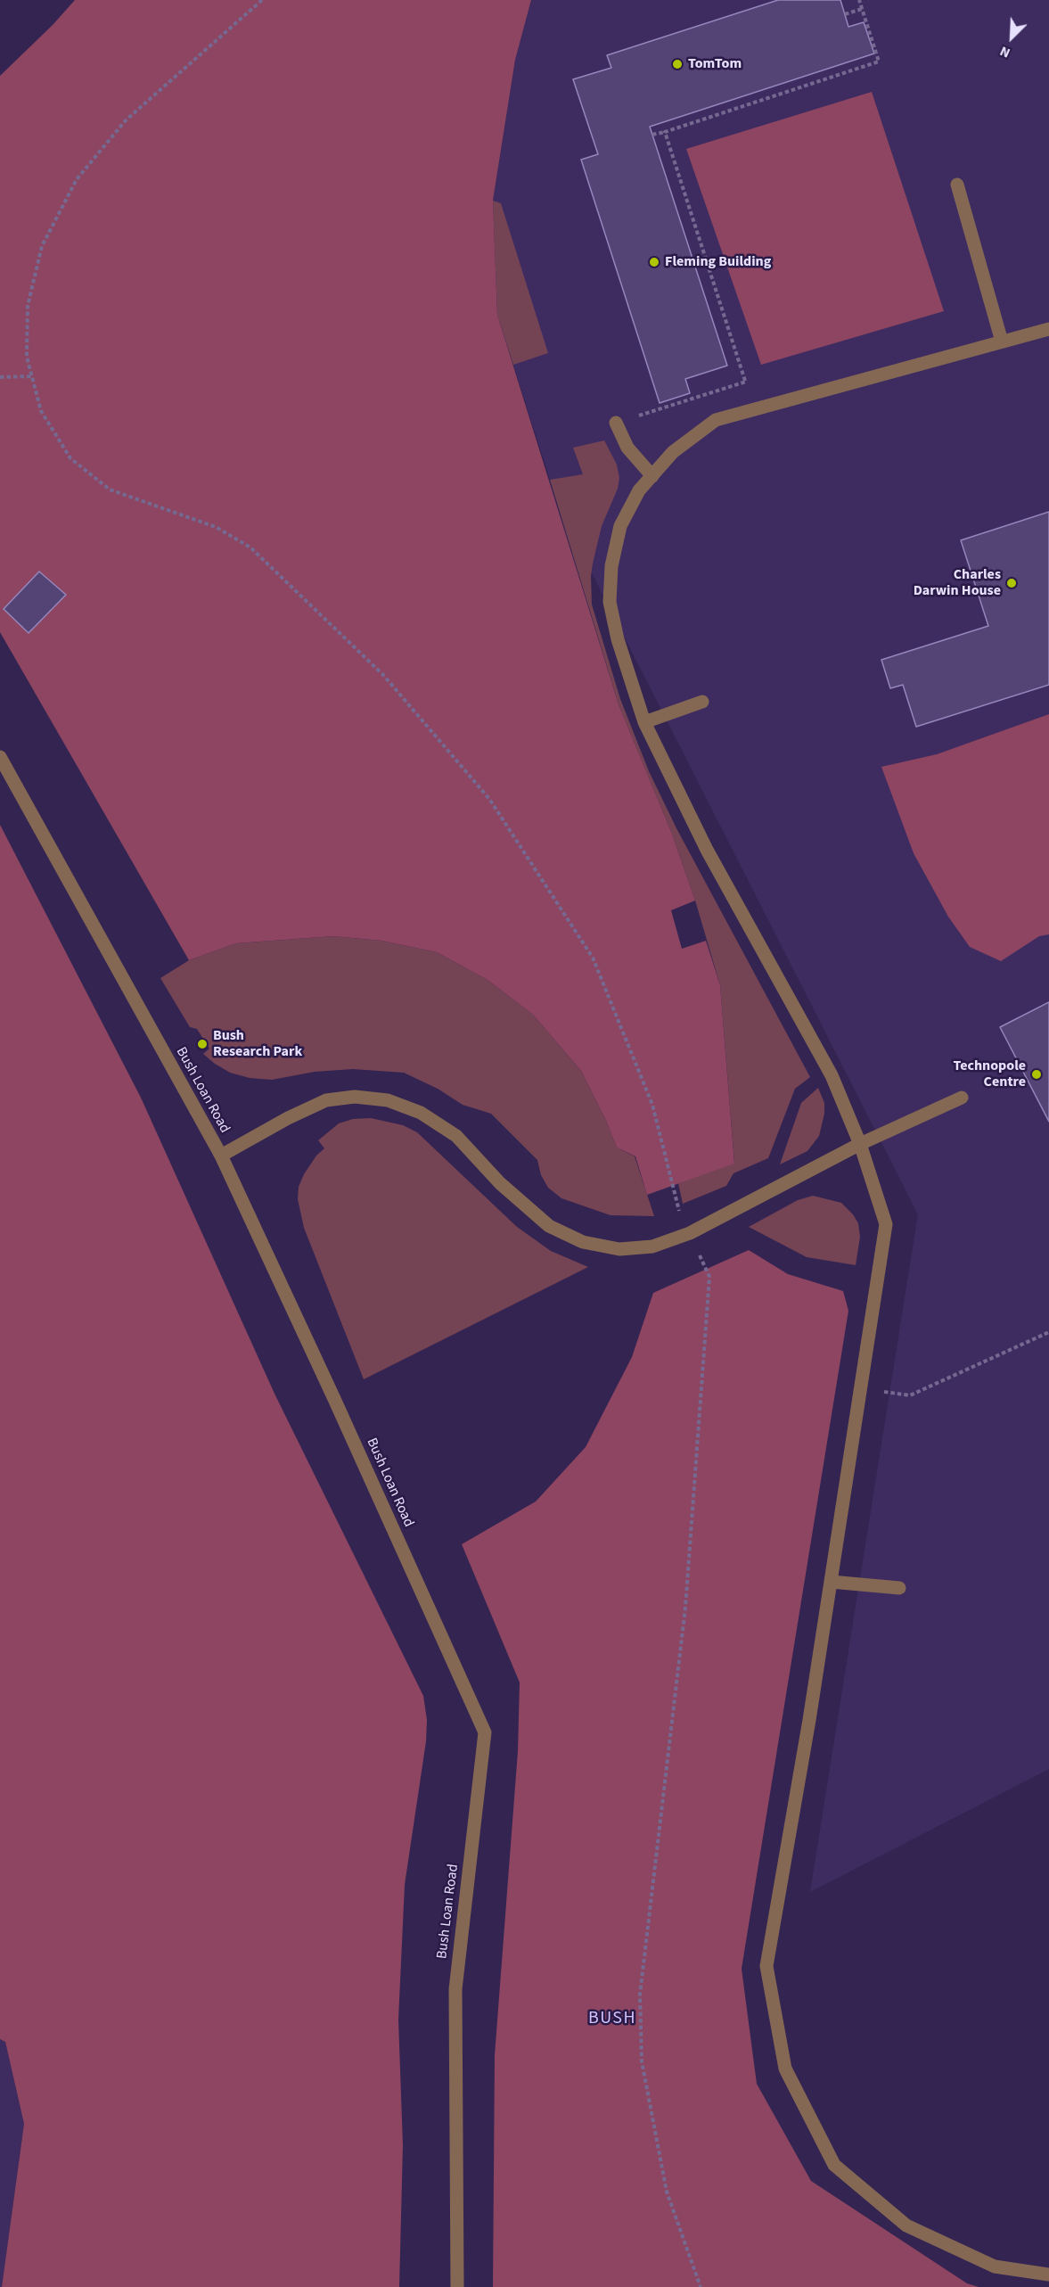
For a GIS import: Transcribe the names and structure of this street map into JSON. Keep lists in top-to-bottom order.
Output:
{
  "streets": {
    "street": ["Bush Loan Road"]
  },
  "districts": ["BUSH"],
  "places": [
    "TomTom",
    "Fleming Building",
    "Charles Darwin House",
    "Bush Research Park",
    "Technopole Centre"
  ],
  "north": "bottom left"
}
